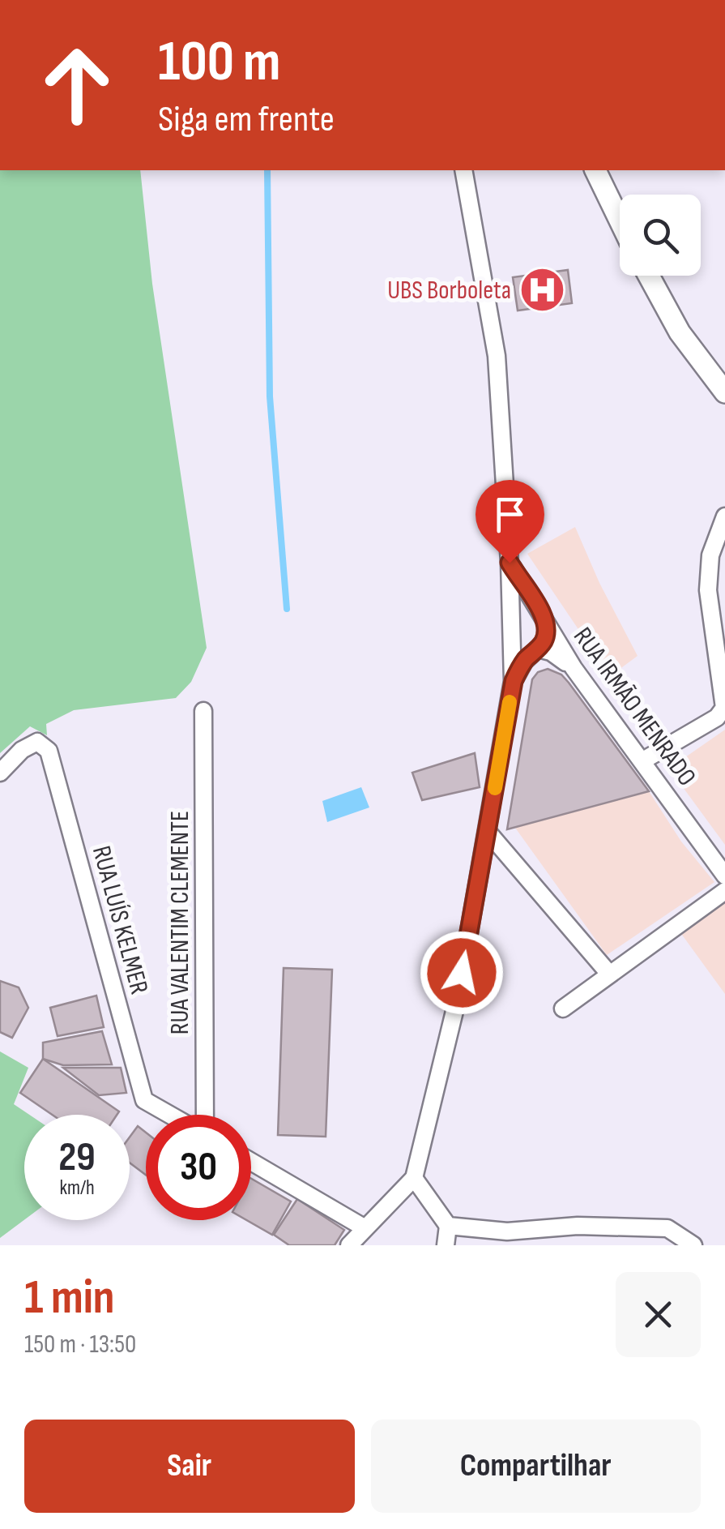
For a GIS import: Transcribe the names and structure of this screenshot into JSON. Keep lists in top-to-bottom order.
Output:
{
  "streets": {
    "street": ["RUA IRMÃO MENRADO", "RUA LUÍS KELMER", "RUA VALENTIM CLEMENTE"]
  },
  "places": {
    "hospital": ["UBS Borboleta"]
  },
  "page": {
    "turn": ["100 m", "Siga em frente"],
    "speed": "29 km/h",
    "limit": "30",
    "heading": ["1 min", "150 m · 13:50"],
    "buttons": ["Sair", "Compartilhar"]
  }
}
